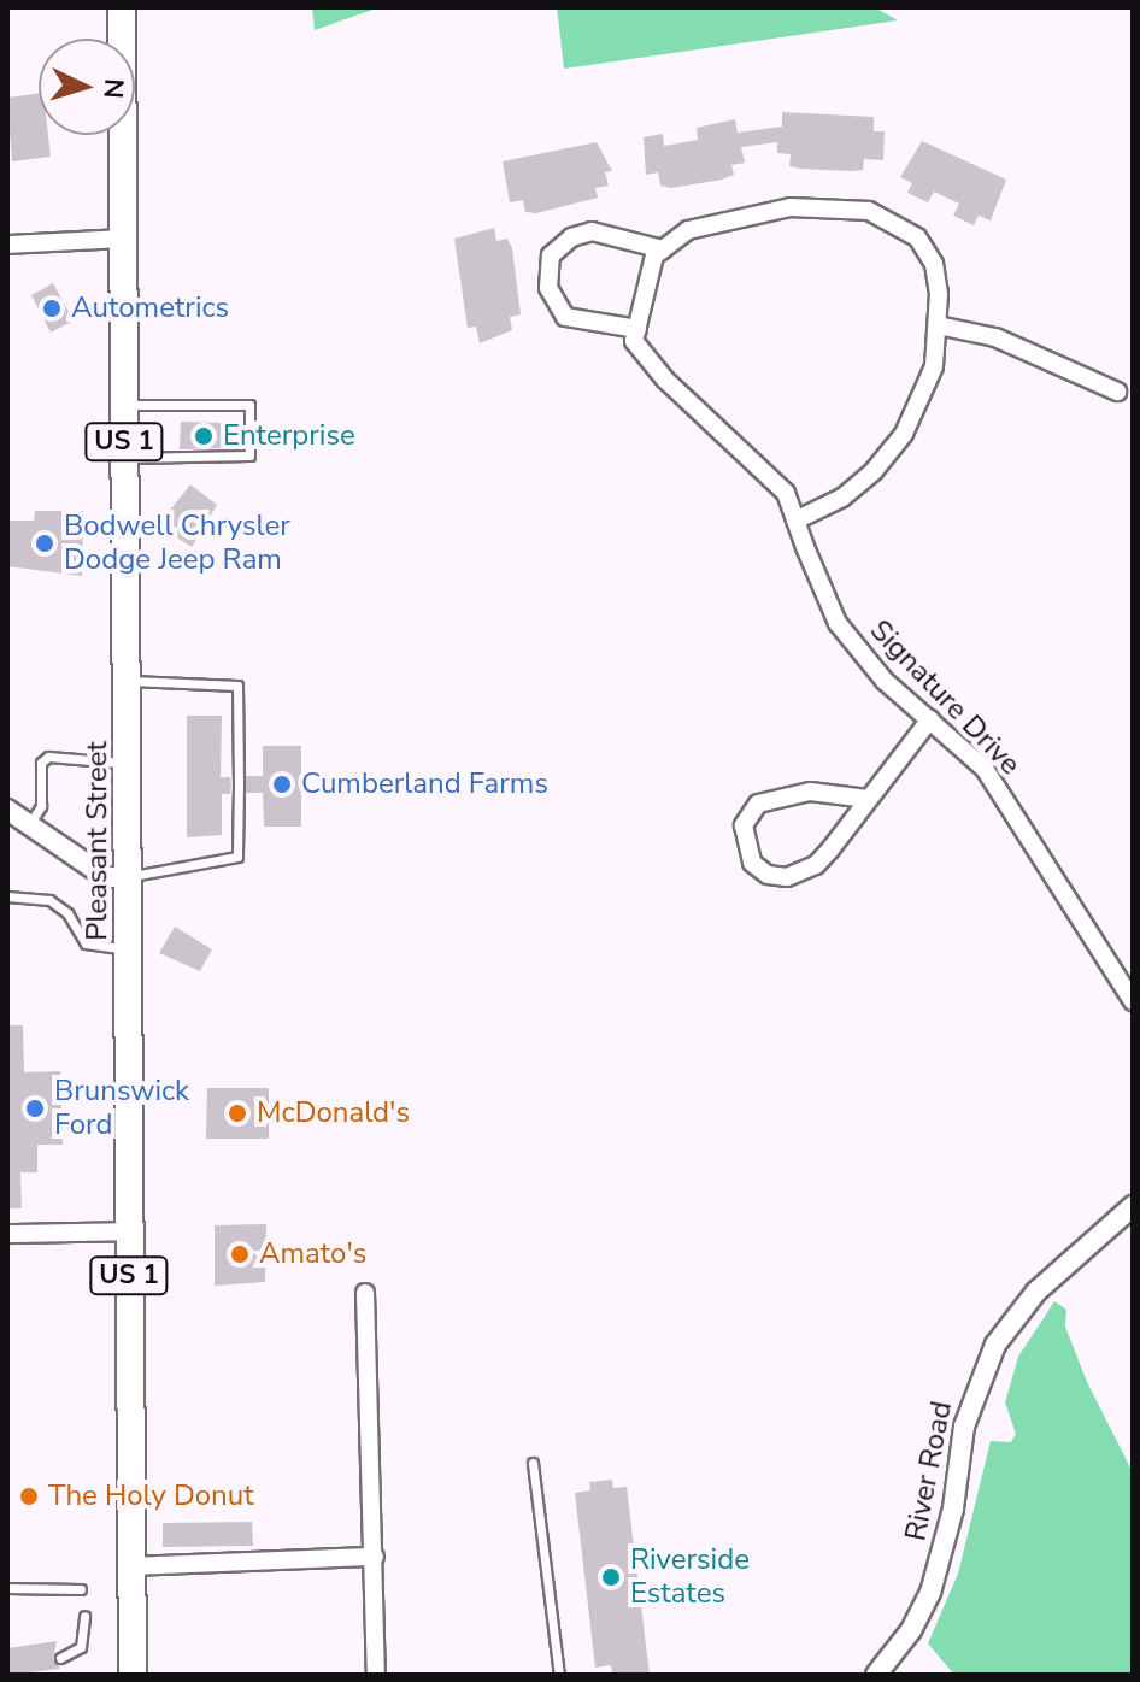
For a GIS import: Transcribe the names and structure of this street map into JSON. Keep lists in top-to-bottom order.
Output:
{
  "streets": {
    "highway": ["US 1", "Pleasant Street"],
    "street": ["Signature Drive", "River Road"]
  },
  "places": [
    "Autometrics",
    "Enterprise",
    "Bodwell Chrysler Dodge Jeep Ram",
    "Cumberland Farms",
    "Brunswick Ford",
    "McDonald's",
    "Amato's",
    "The Holy Donut",
    "Riverside Estates"
  ],
  "north": "right"
}
